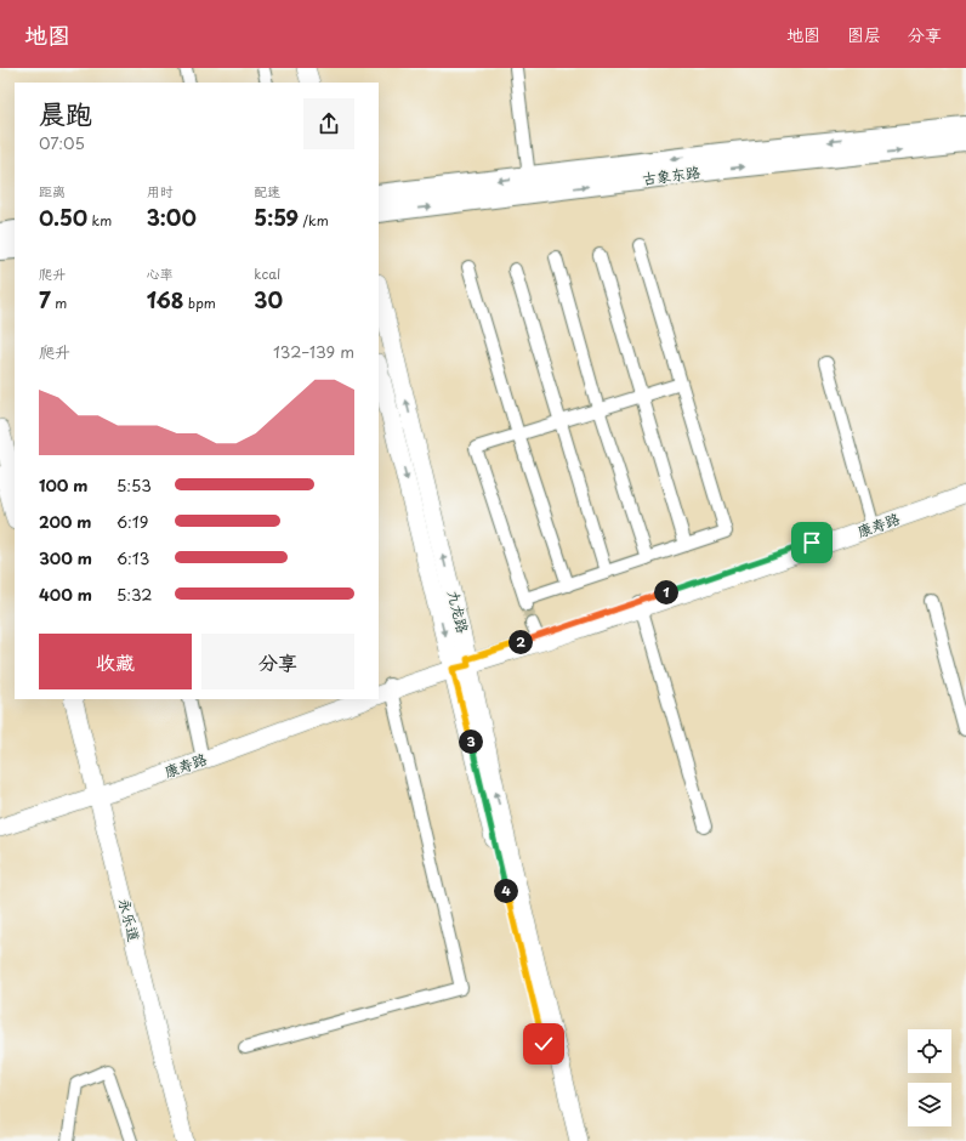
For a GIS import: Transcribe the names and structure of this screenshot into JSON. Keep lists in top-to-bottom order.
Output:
{
  "streets": {
    "main road": ["古象东路"],
    "street": ["康寿路", "九龙路", "永乐道"]
  },
  "crossings": [
    ["康寿路", "九龙路"],
    ["康寿路", "永乐道"]
  ],
  "page": {
    "header": "地图",
    "nav": ["地图", "图层", "分享"],
    "heading": ["晨跑", "07:05"],
    "stats": [
      ["距离", "0.50 km"],
      ["用时", "3:00"],
      ["配速", "5:59 /km"],
      ["爬升", "7 m"],
      ["心率", "168 bpm"],
      ["kcal", "30"]
    ],
    "chart": ["爬升", "132–139 m"],
    "list": [
      {
        "name": "100 m",
        "note": "5:53"
      },
      {
        "name": "200 m",
        "note": "6:19"
      },
      {
        "name": "300 m",
        "note": "6:13"
      },
      {
        "name": "400 m",
        "note": "5:32"
      }
    ],
    "pins": [
      "1",
      "2",
      "3",
      "4"
    ],
    "buttons": ["收藏", "分享"]
  }
}
